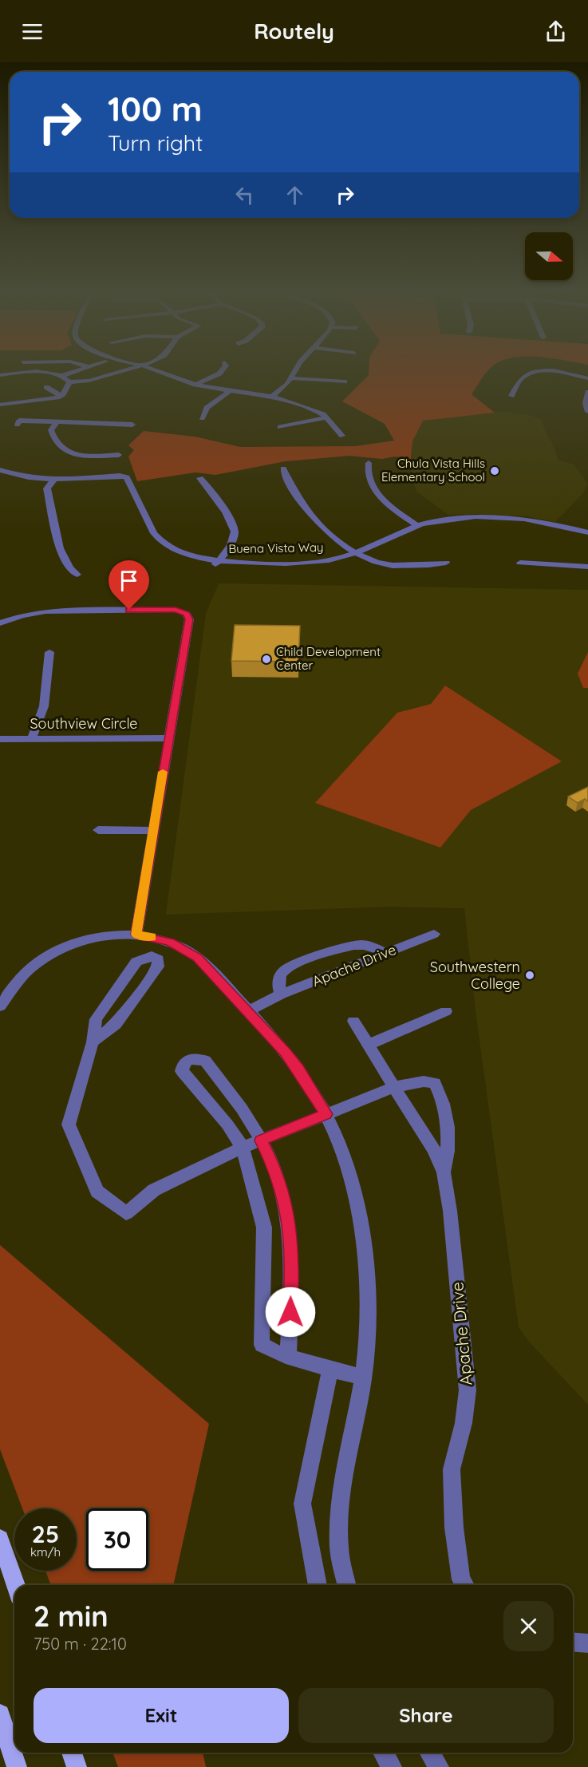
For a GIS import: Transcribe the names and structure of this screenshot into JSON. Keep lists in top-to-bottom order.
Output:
{
  "streets": {
    "street": ["Buena Vista Way", "Southview Circle", "Apache Drive"]
  },
  "places": ["Chula Vista Hills Elementary School", "Child Development Center", "Southwestern College"],
  "north": "right",
  "page": {
    "header": "Routely",
    "turn": ["100 m", "Turn right"],
    "speed": "25 km/h",
    "limit": "30",
    "heading": ["2 min", "750 m · 22:10"],
    "buttons": ["Exit", "Share"]
  }
}
